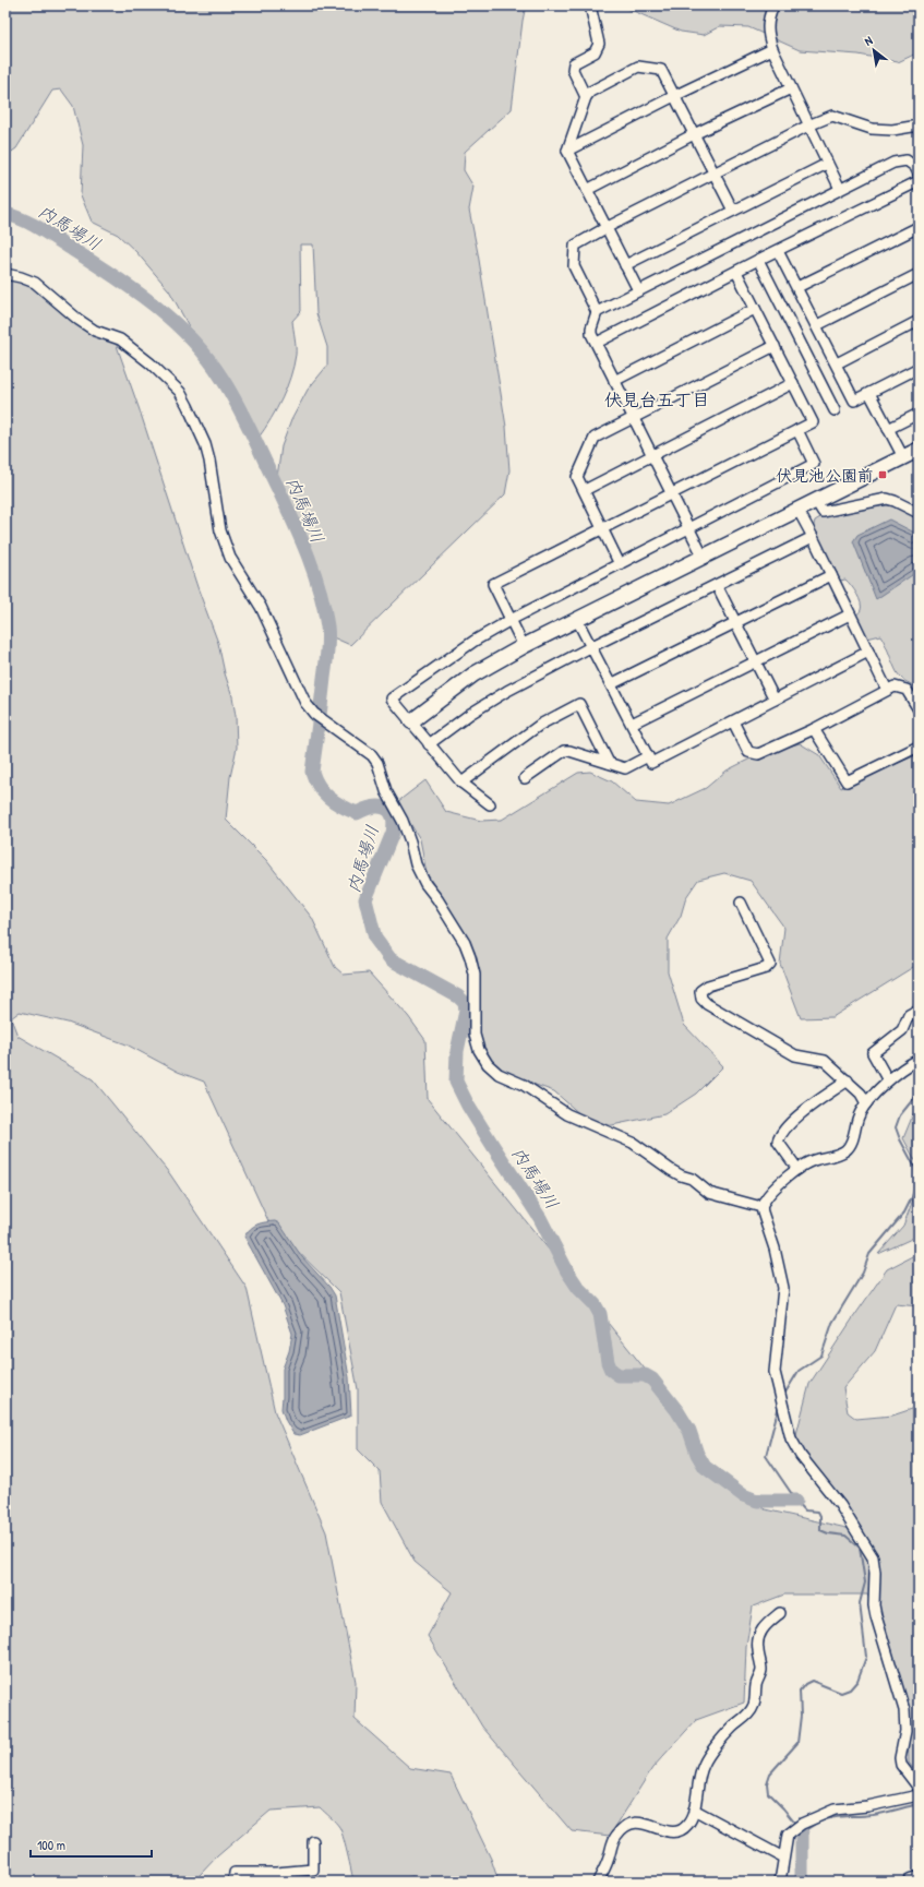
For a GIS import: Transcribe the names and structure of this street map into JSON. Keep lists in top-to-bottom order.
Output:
{
  "districts": ["伏見台五丁目"],
  "water": ["内馬場川"],
  "places": {
    "transit": ["伏見池公園前"]
  },
  "scale_bar": "100 m",
  "north": "top left"
}
